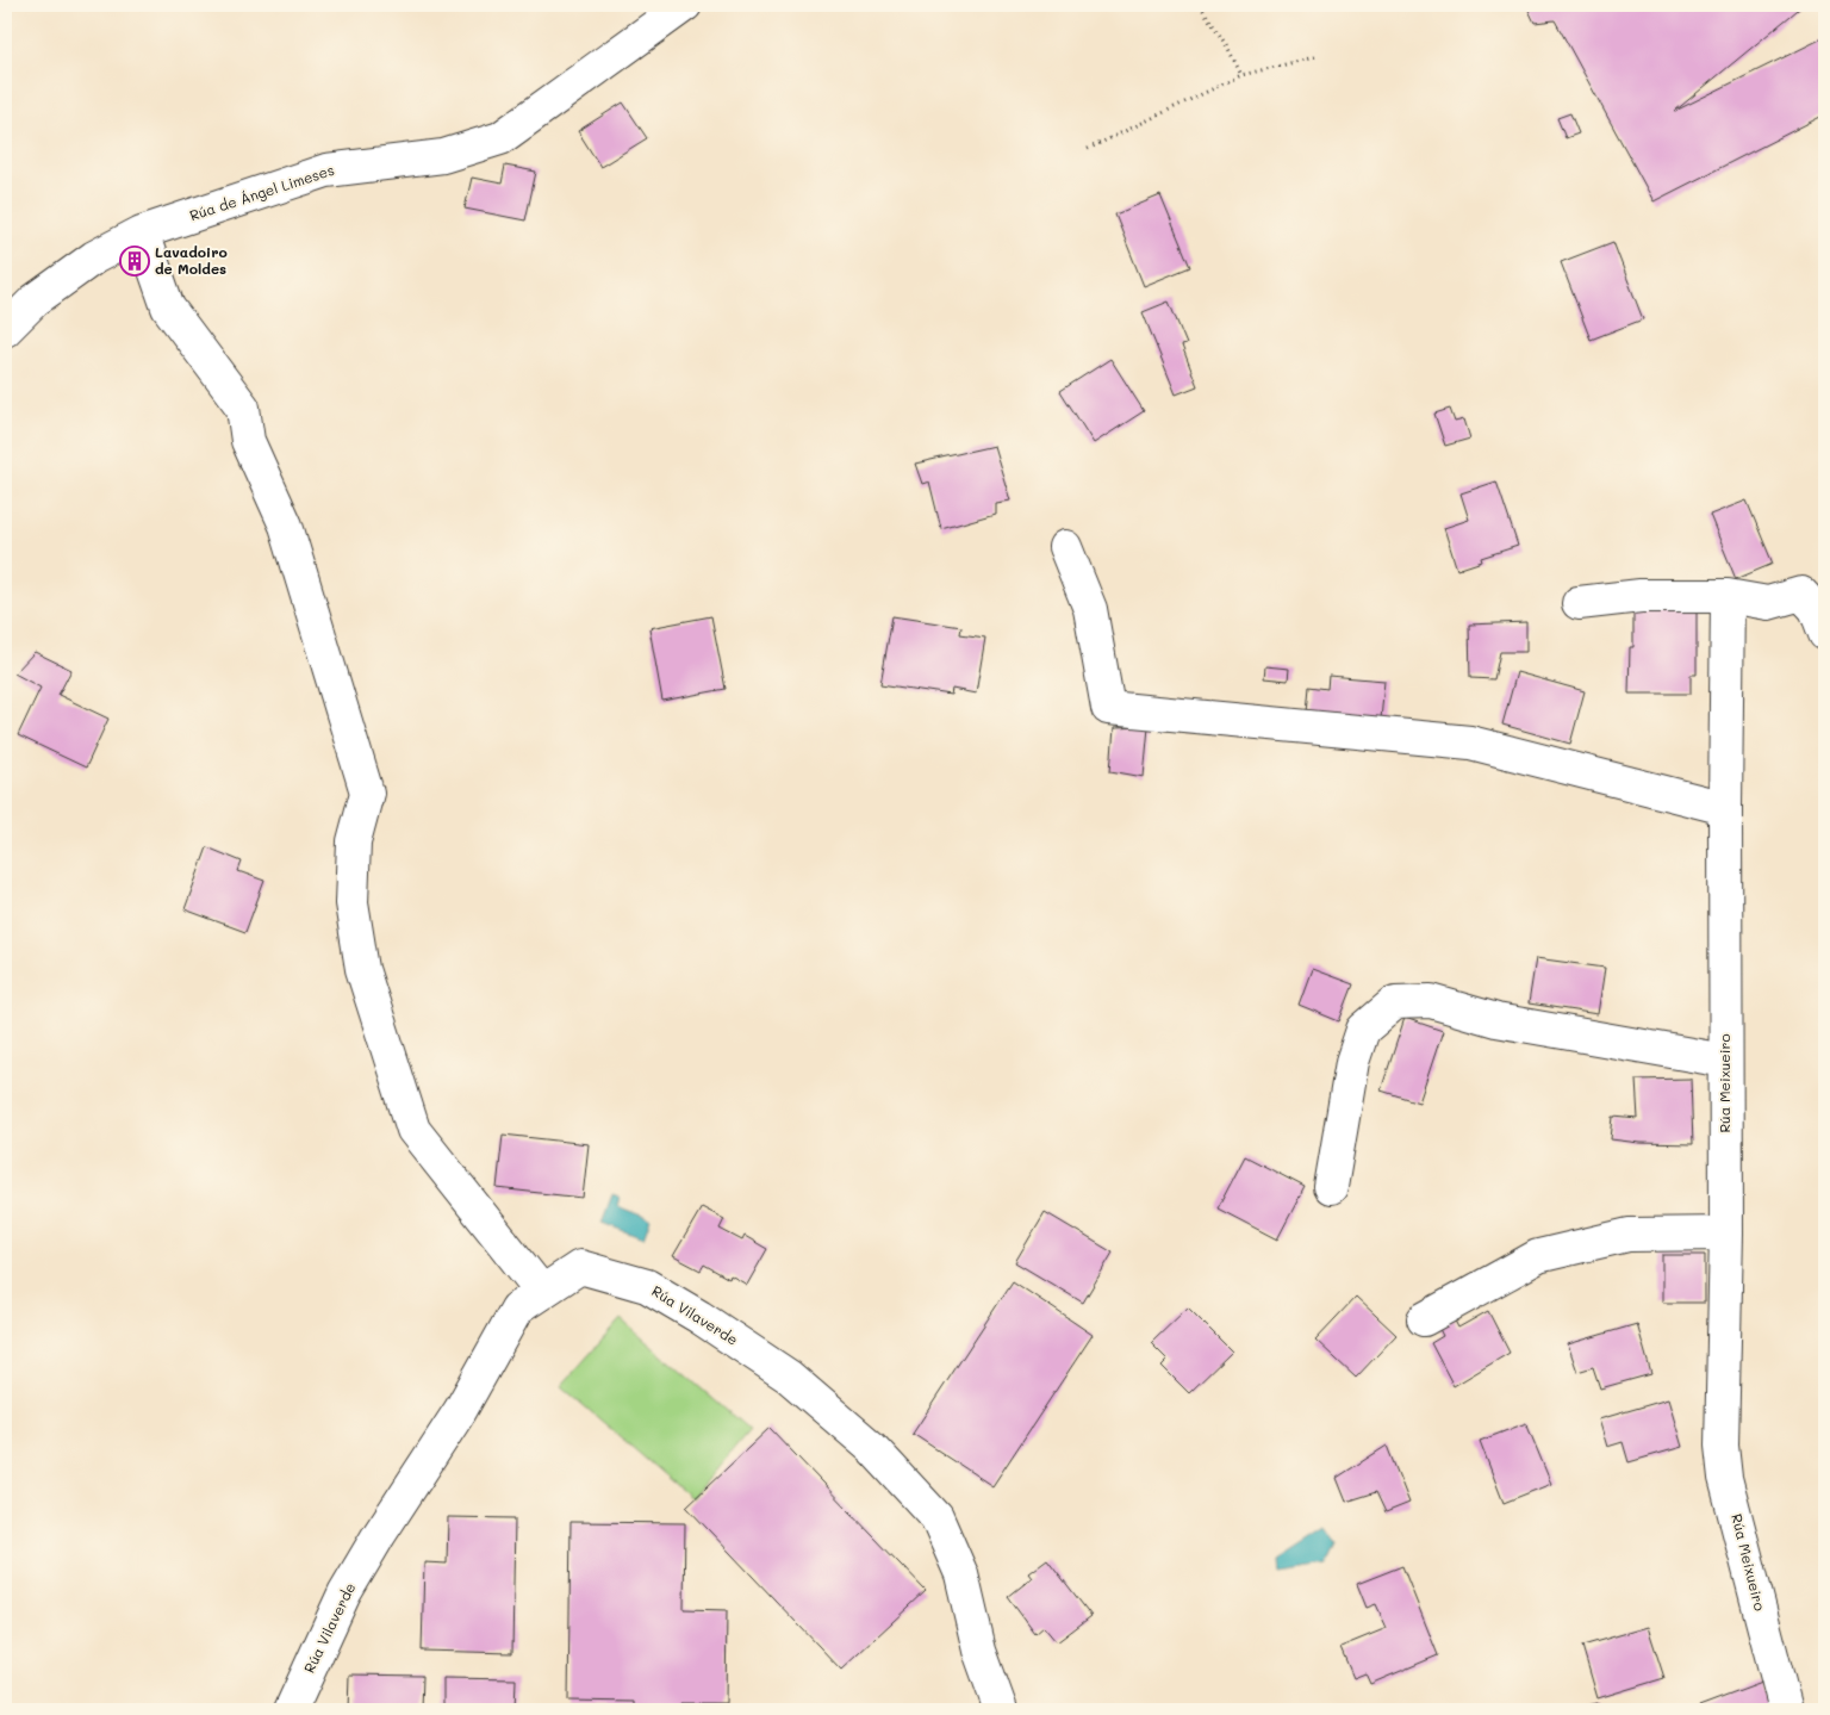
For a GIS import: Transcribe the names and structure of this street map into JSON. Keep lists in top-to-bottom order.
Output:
{
  "streets": {
    "street": ["Rúa de Ángel Limeses", "Rúa Meixueiro", "Rúa Vilaverde"]
  },
  "places": {
    "building": ["Lavadoiro de Moldes"]
  }
}
